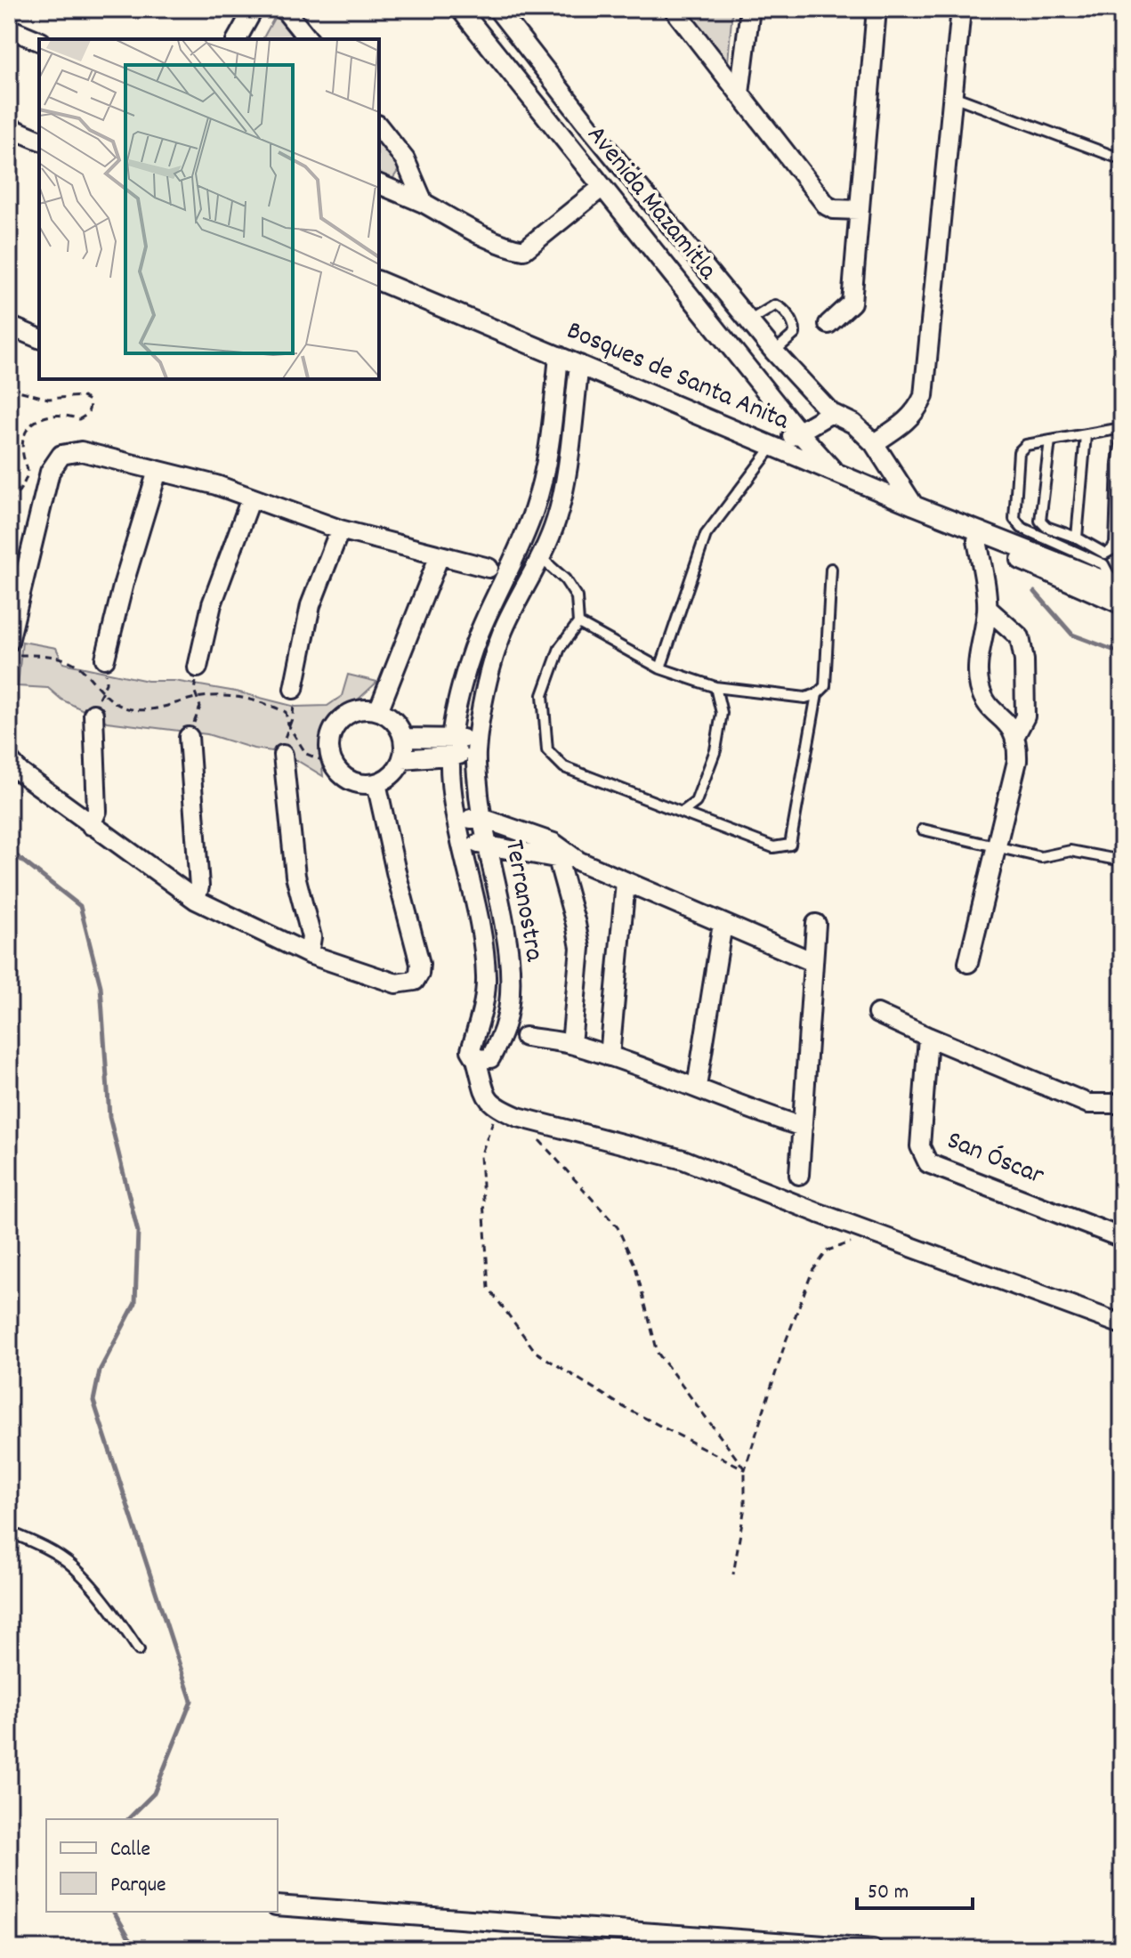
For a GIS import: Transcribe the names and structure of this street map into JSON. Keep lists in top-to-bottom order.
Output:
{
  "streets": {
    "street": [
      "Avenida Mazamitla",
      "Bosques de Santa Anita",
      "Terranostra",
      "San Óscar"
    ]
  },
  "crossings": [
    ["Avenida Mazamitla", "Bosques de Santa Anita"],
    ["Bosques de Santa Anita", "Terranostra"]
  ],
  "legend": ["Calle", "Parque"],
  "scale_bar": "50 m"
}
